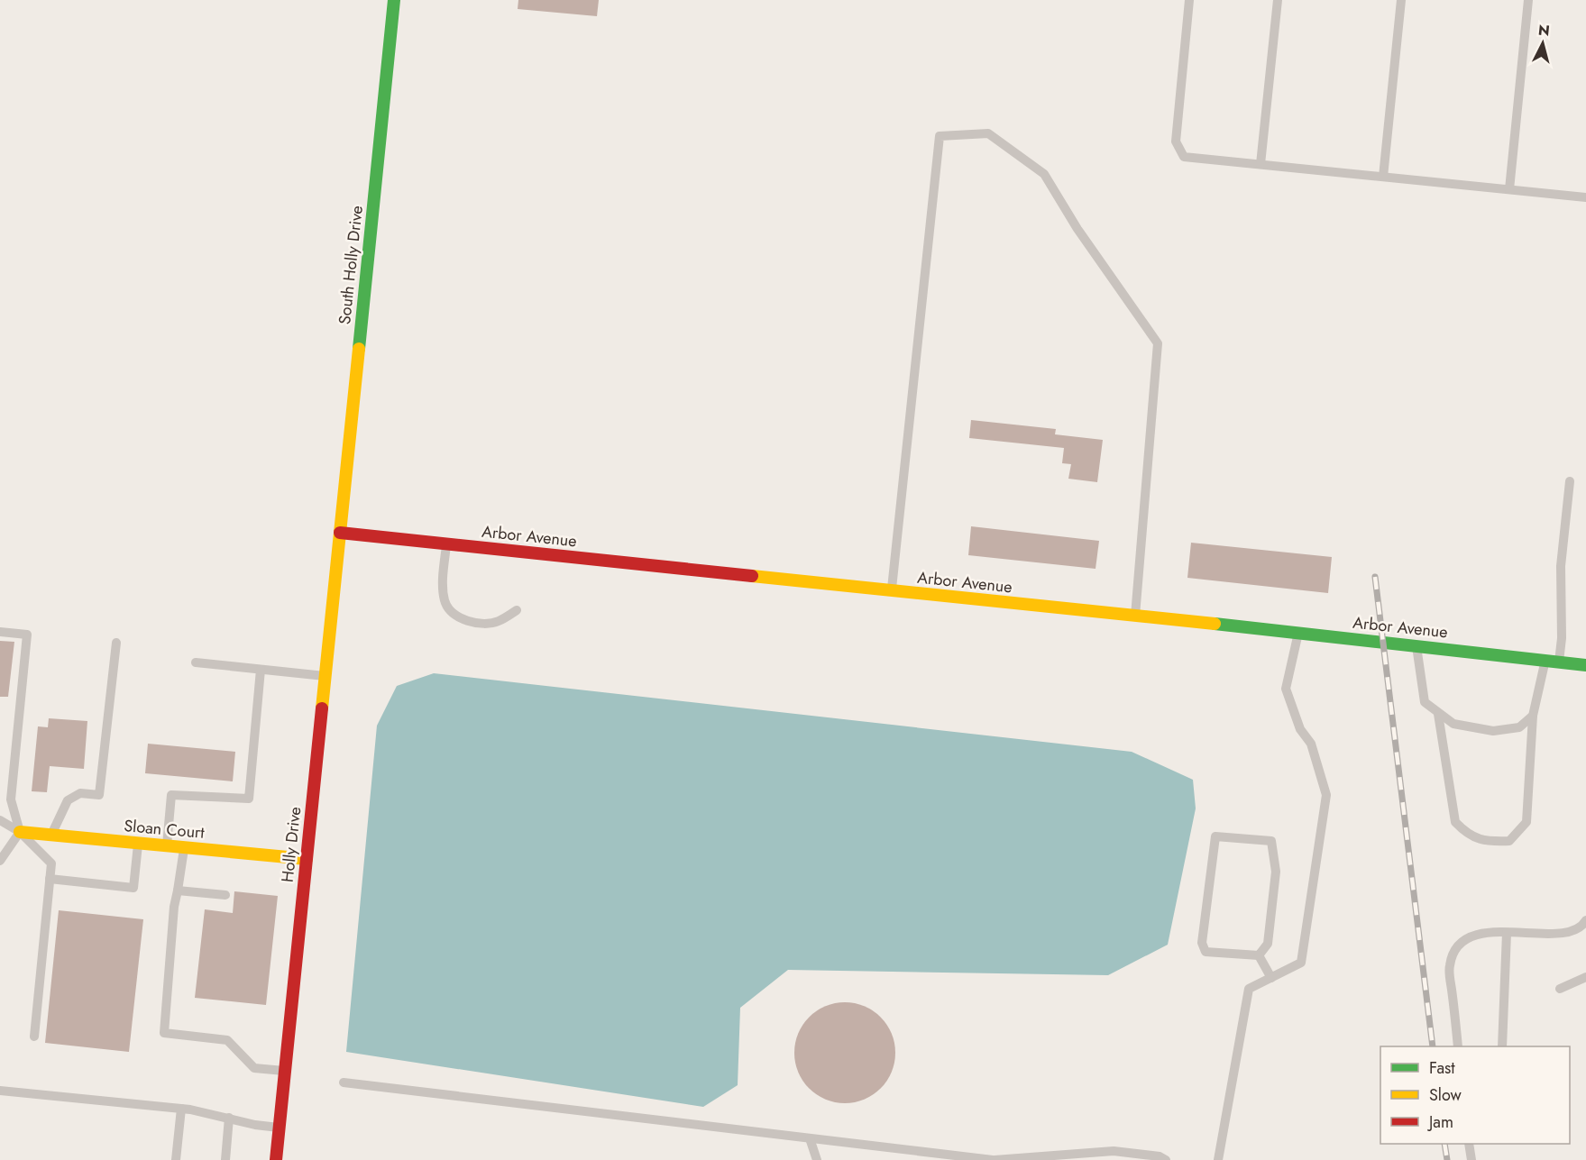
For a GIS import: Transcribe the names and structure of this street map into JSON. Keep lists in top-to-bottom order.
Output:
{
  "streets": {
    "street": [
      "South Holly Drive",
      "Arbor Avenue",
      "Sloan Court",
      "Holly Drive"
    ]
  },
  "crossings": [
    ["South Holly Drive", "Arbor Avenue"],
    ["South Holly Drive", "Holly Drive"],
    ["Arbor Avenue", "Holly Drive"],
    ["Sloan Court", "Holly Drive"]
  ],
  "legend": ["Fast", "Slow", "Jam"],
  "north": "top"
}
